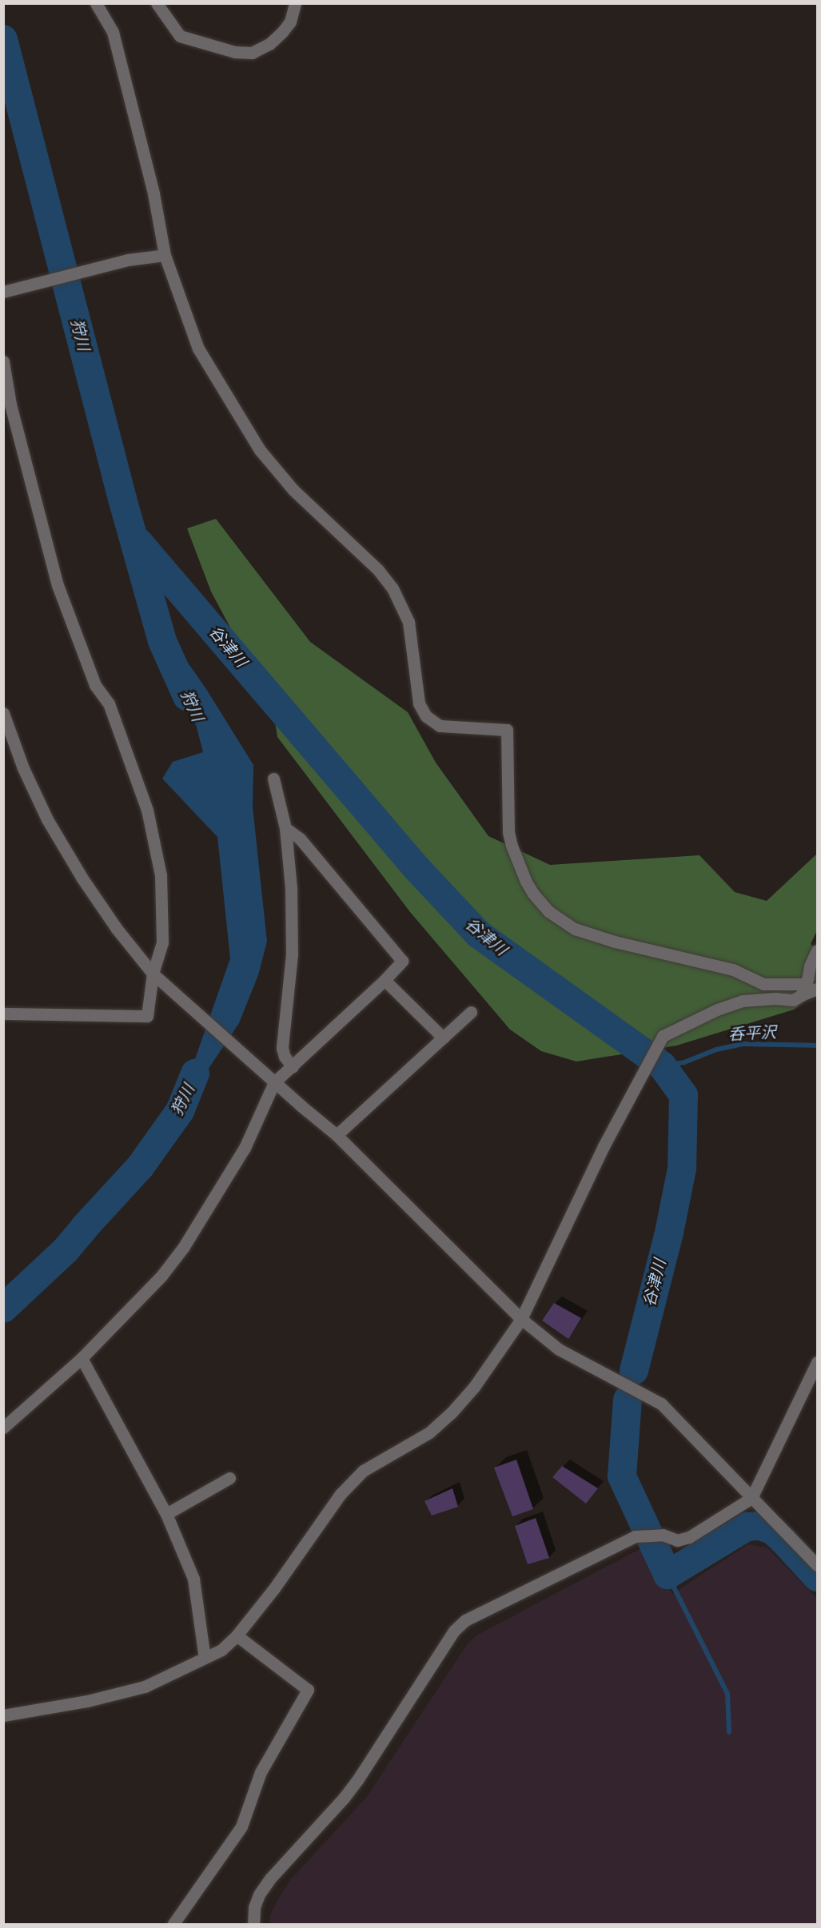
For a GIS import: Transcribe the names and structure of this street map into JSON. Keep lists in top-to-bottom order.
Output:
{
  "water": ["狩川", "谷津川", "呑平沢"]
}
